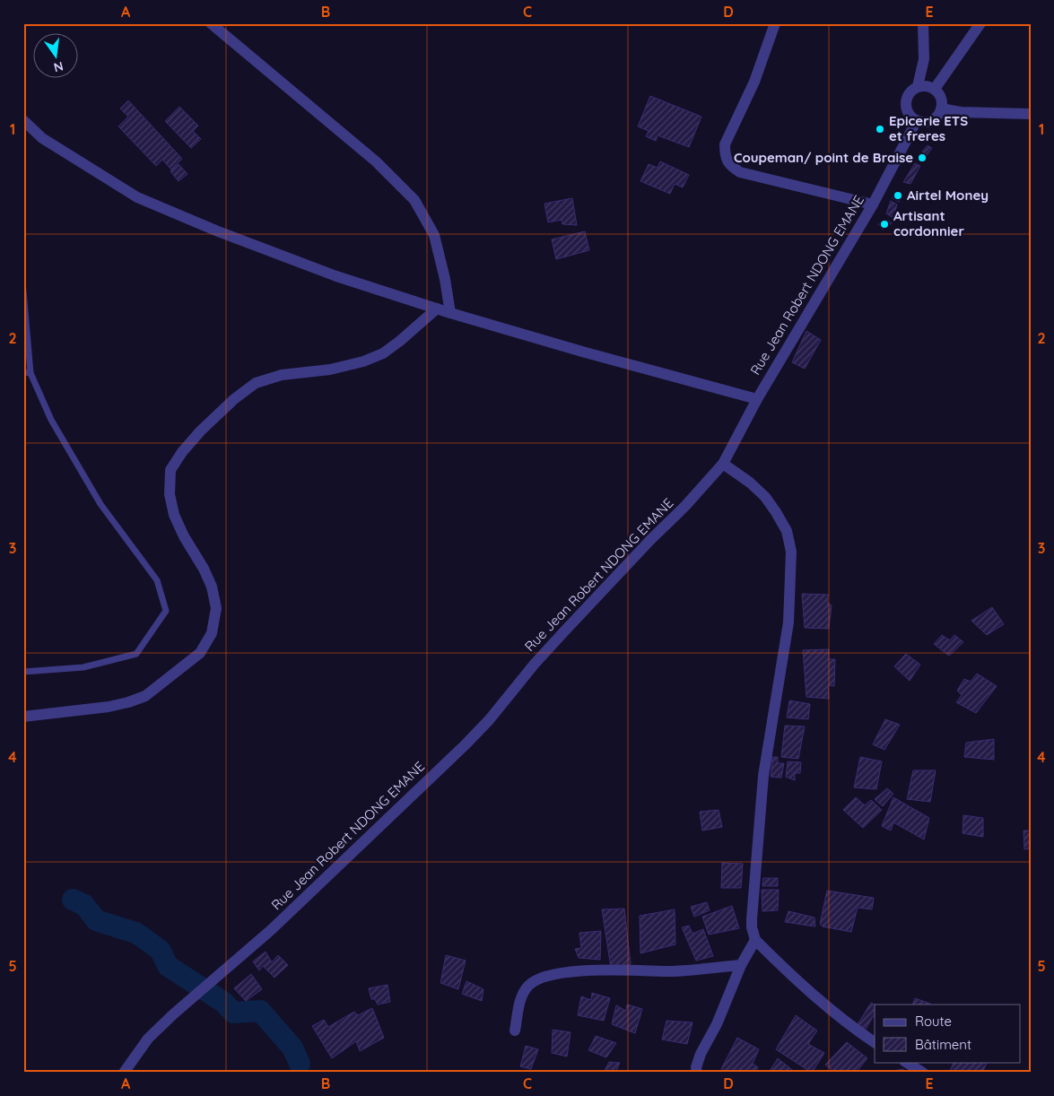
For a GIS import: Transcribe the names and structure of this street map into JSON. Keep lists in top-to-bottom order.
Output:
{
  "streets": {
    "street": ["Rue Jean Robert NDONG EMANE"]
  },
  "places": [
    "Epicerie ETS et freres",
    "Coupeman/ point de Braise",
    "Airtel Money",
    "Artisant cordonnier"
  ],
  "legend": ["Route", "Bâtiment"],
  "north": "bottom",
  "grid": {
    "columns": [
      "A",
      "B",
      "C",
      "D",
      "E"
    ],
    "rows": [
      "1",
      "2",
      "3",
      "4",
      "5"
    ]
  }
}
